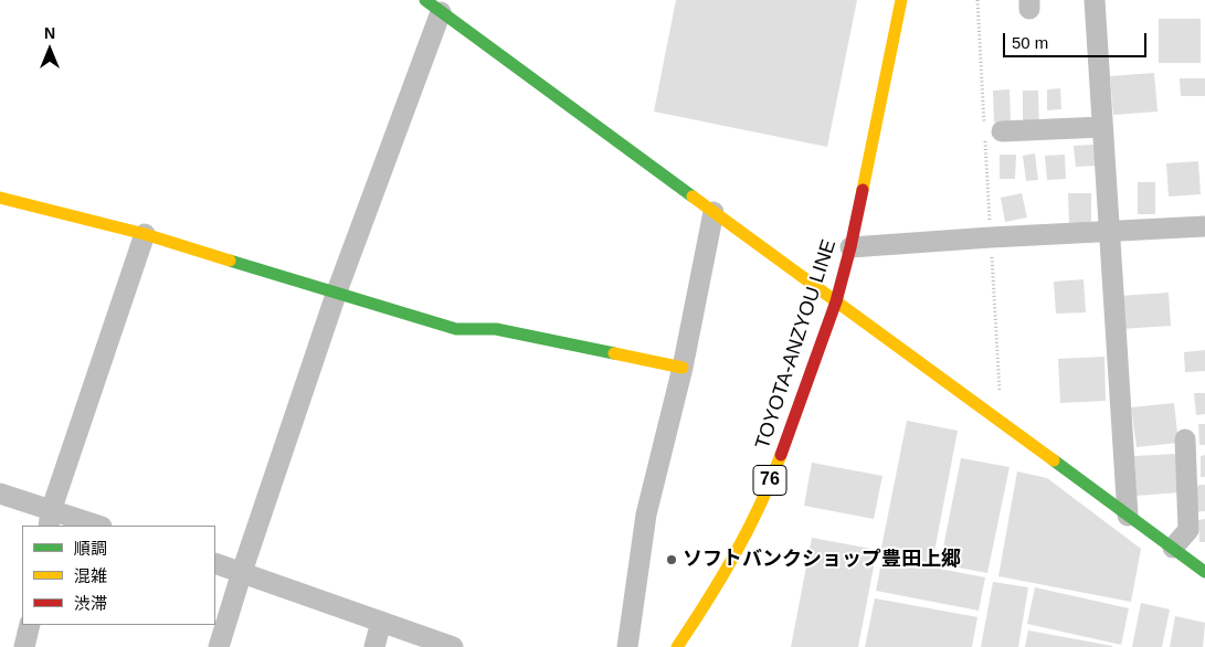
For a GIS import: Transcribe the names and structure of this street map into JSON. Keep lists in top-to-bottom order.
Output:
{
  "streets": {
    "street": ["TOYOTA-ANZYOU LINE", "76"]
  },
  "places": ["ソフトバンクショップ豊田上郷"],
  "legend": ["順調", "混雑", "渋滞"],
  "scale_bar": "50 m",
  "north": "top"
}
